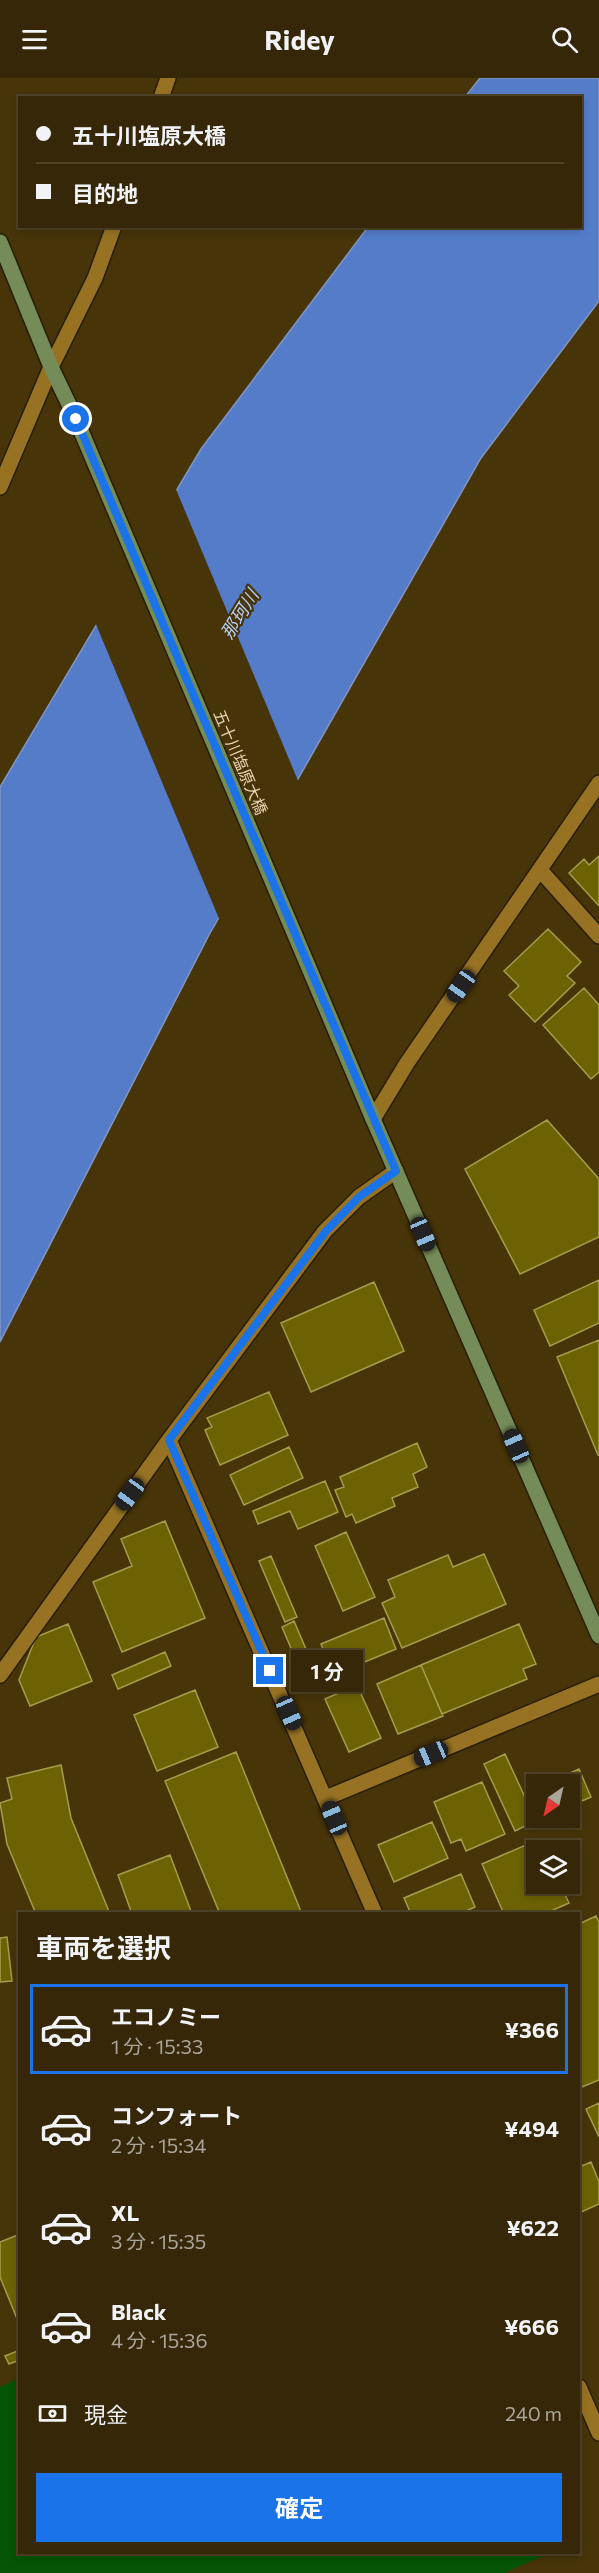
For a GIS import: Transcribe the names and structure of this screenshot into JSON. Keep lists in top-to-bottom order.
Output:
{
  "streets": {
    "street": ["五十川塩原大橋"]
  },
  "water": ["那珂川"],
  "north": "bottom left",
  "page": {
    "header": "Ridey",
    "banner": ["五十川塩原大橋", "目的地"],
    "bubble": "1 分",
    "heading": "車両を選択",
    "list": [
      {
        "name": "エコノミー",
        "note": "1 分 · 15:33",
        "value": "¥366"
      },
      {
        "name": "コンフォート",
        "note": "2 分 · 15:34",
        "value": "¥494"
      },
      {
        "name": "XL",
        "note": "3 分 · 15:35",
        "value": "¥622"
      },
      {
        "name": "Black",
        "note": "4 分 · 15:36",
        "value": "¥666"
      }
    ],
    "pay": ["現金", "240 m"],
    "buttons": "確定"
  }
}
